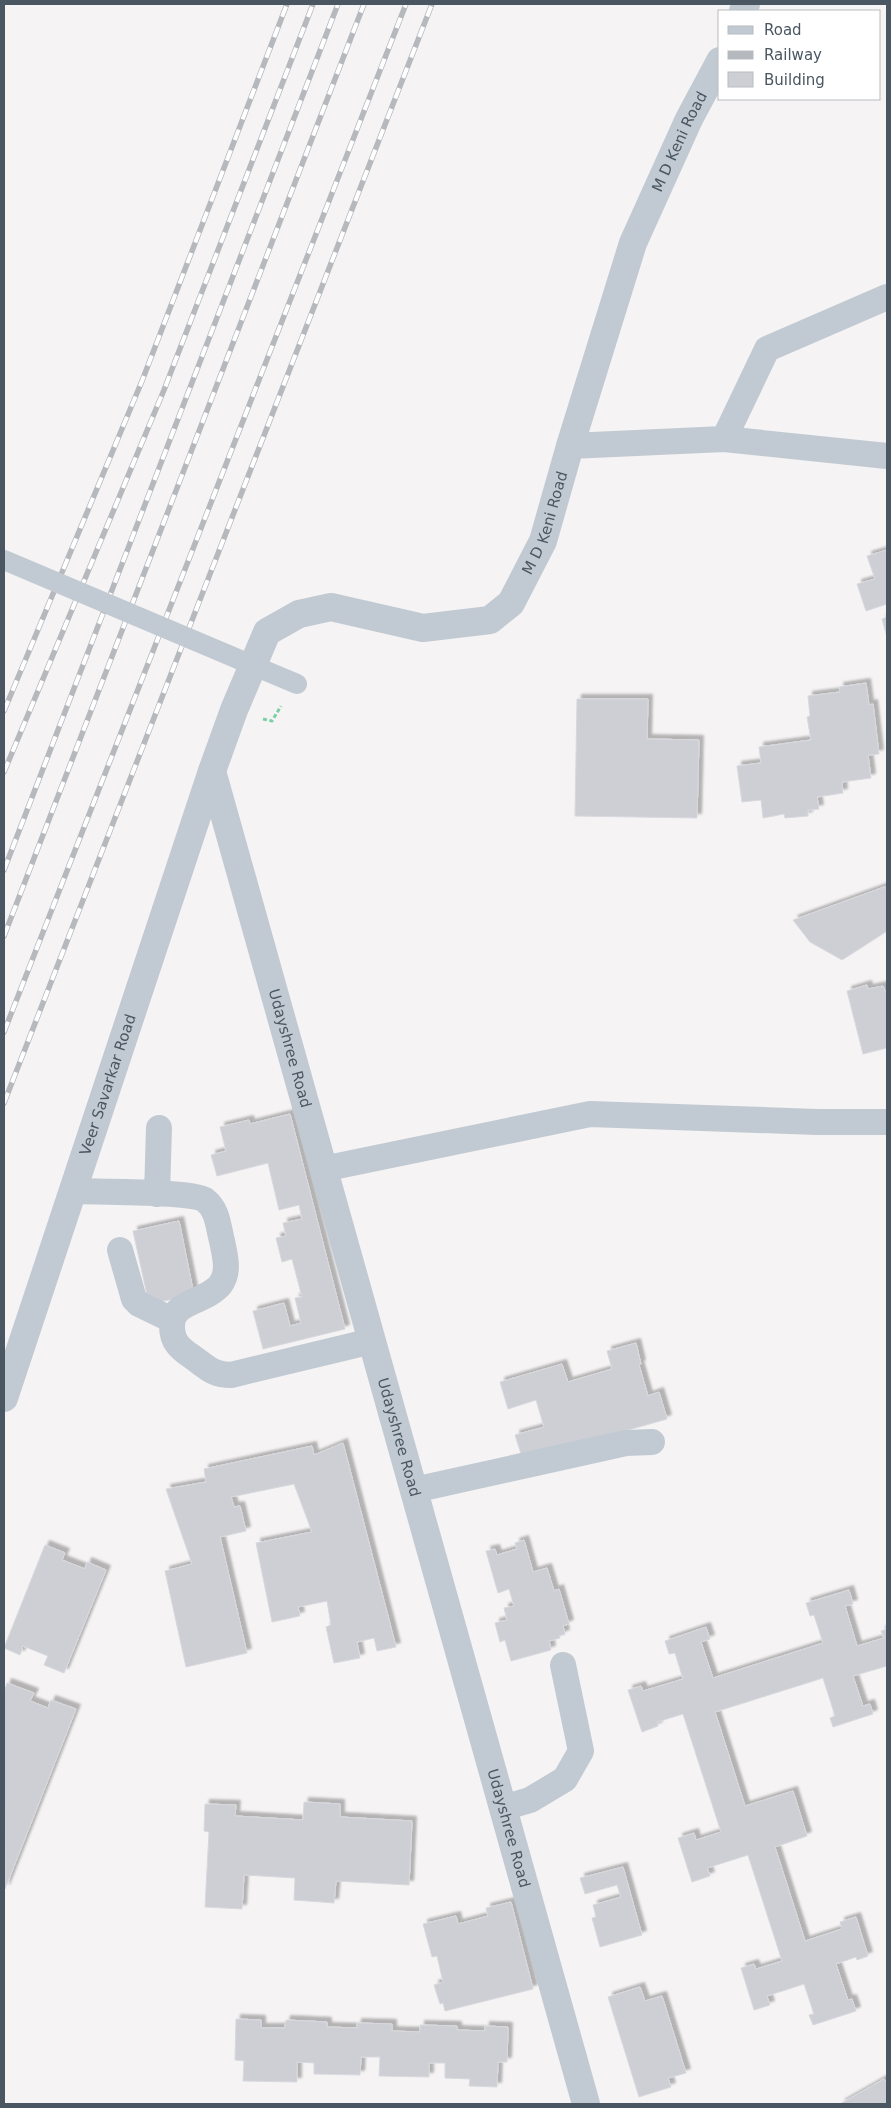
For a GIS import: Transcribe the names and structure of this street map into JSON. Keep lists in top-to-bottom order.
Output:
{
  "streets": {
    "street": ["M D Keni Road", "Udayshree Road", "Veer Savarkar Road"]
  },
  "crossings": [
    ["M D Keni Road", "Udayshree Road"],
    ["M D Keni Road", "Veer Savarkar Road"],
    ["Udayshree Road", "Veer Savarkar Road"]
  ],
  "legend": ["Road", "Railway", "Building"]
}
